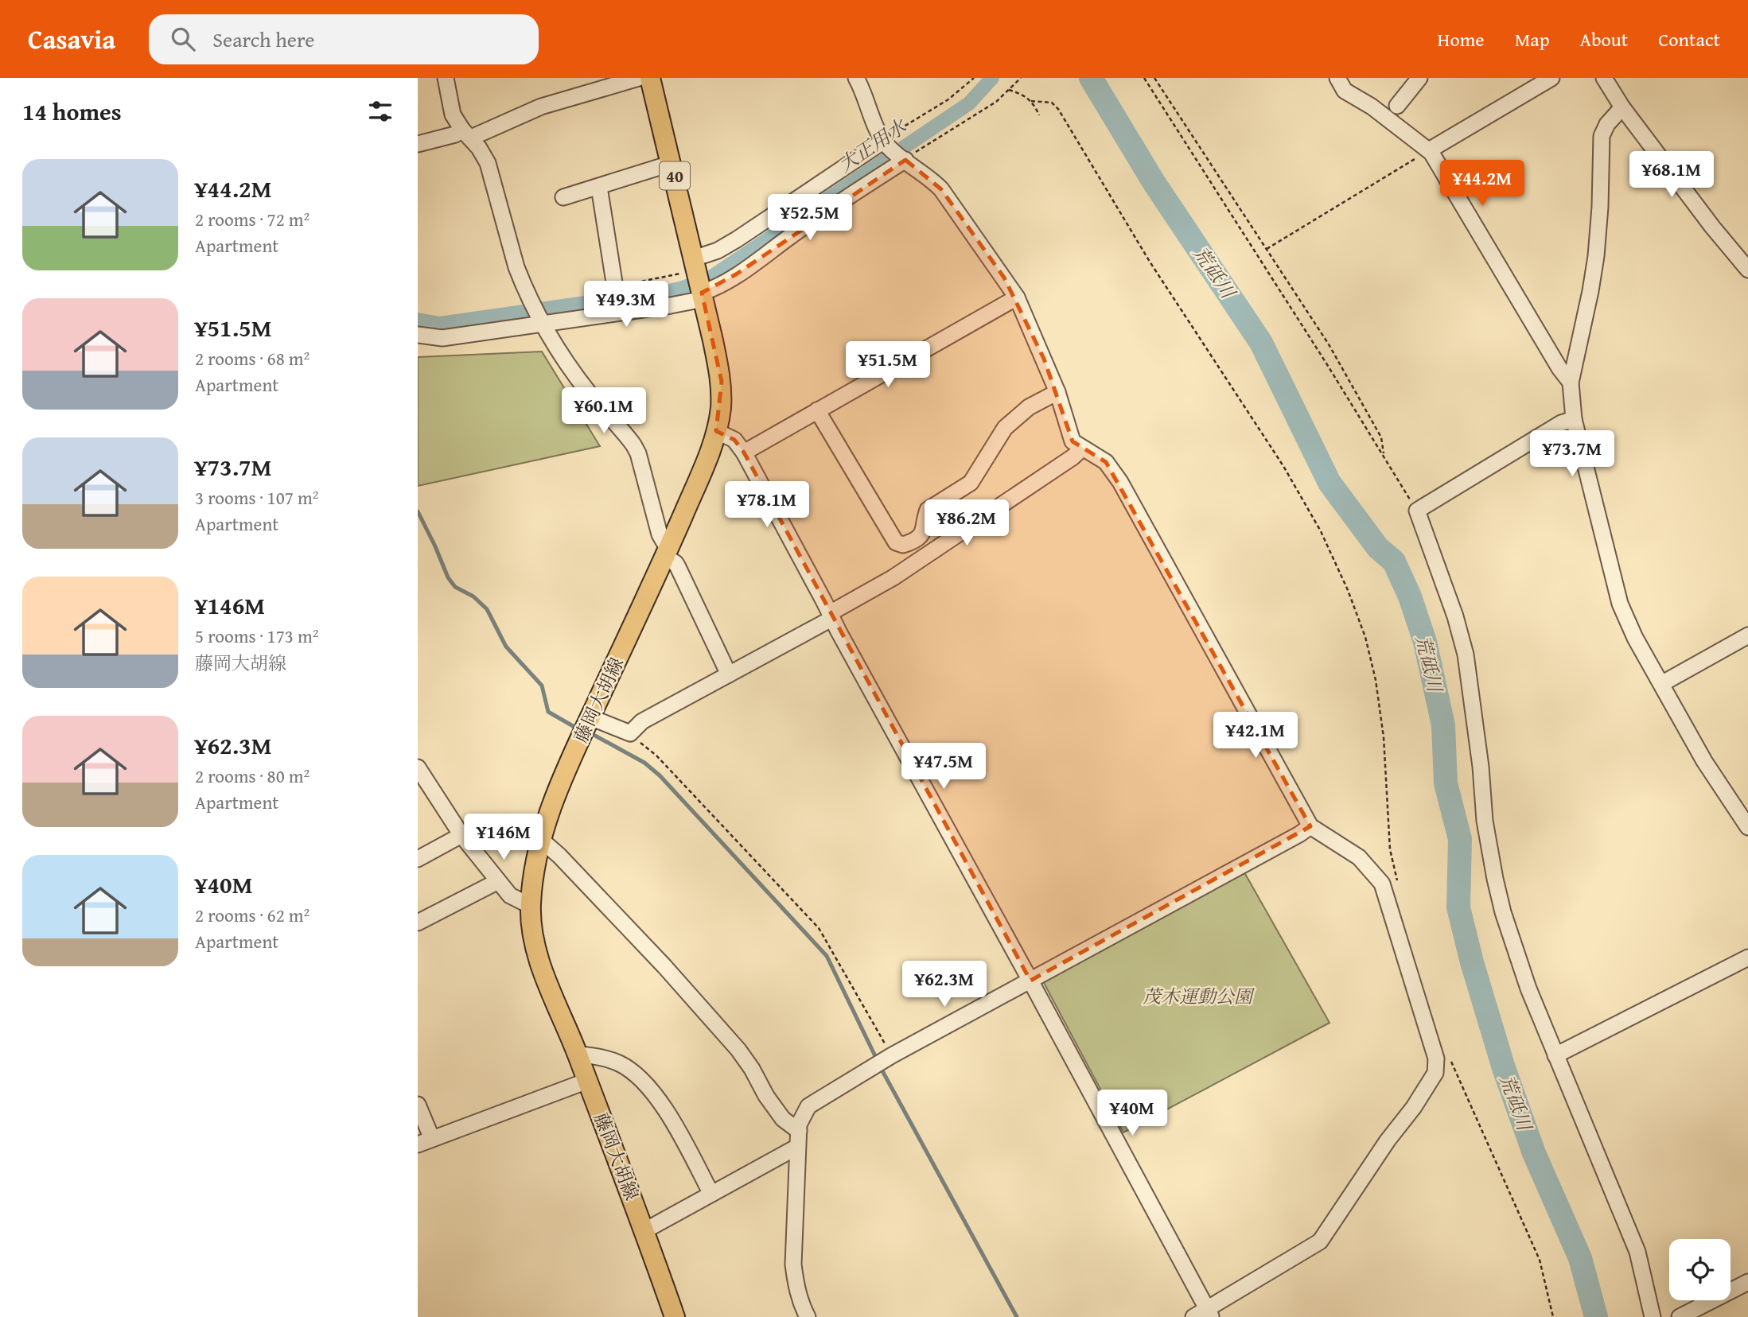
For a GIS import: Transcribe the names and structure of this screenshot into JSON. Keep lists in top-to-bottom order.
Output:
{
  "streets": {
    "main road": ["40", "藤岡大胡線"]
  },
  "water": ["大正用水", "荒砥川"],
  "parks": ["茂木運動公園"],
  "page": {
    "header": "Casavia",
    "search": "Search here",
    "nav": [
      "Home",
      "Map",
      "About",
      "Contact"
    ],
    "heading": "14 homes",
    "list": [
      {
        "name": "¥44.2M",
        "note": "2 rooms · 72 m² · Apartment"
      },
      {
        "name": "¥51.5M",
        "note": "2 rooms · 68 m² · Apartment"
      },
      {
        "name": "¥73.7M",
        "note": "3 rooms · 107 m² · Apartment"
      },
      {
        "name": "¥146M",
        "note": "5 rooms · 173 m² · 藤岡大胡線"
      },
      {
        "name": "¥62.3M",
        "note": "2 rooms · 80 m² · Apartment"
      },
      {
        "name": "¥40M",
        "note": "2 rooms · 62 m² · Apartment"
      }
    ],
    "price": [
      "¥68.1M",
      "¥44.2M",
      "¥52.5M",
      "¥49.3M",
      "¥51.5M",
      "¥60.1M",
      "¥73.7M",
      "¥78.1M",
      "¥86.2M",
      "¥42.1M",
      "¥47.5M",
      "¥146M",
      "¥62.3M",
      "¥40M"
    ]
  }
}
